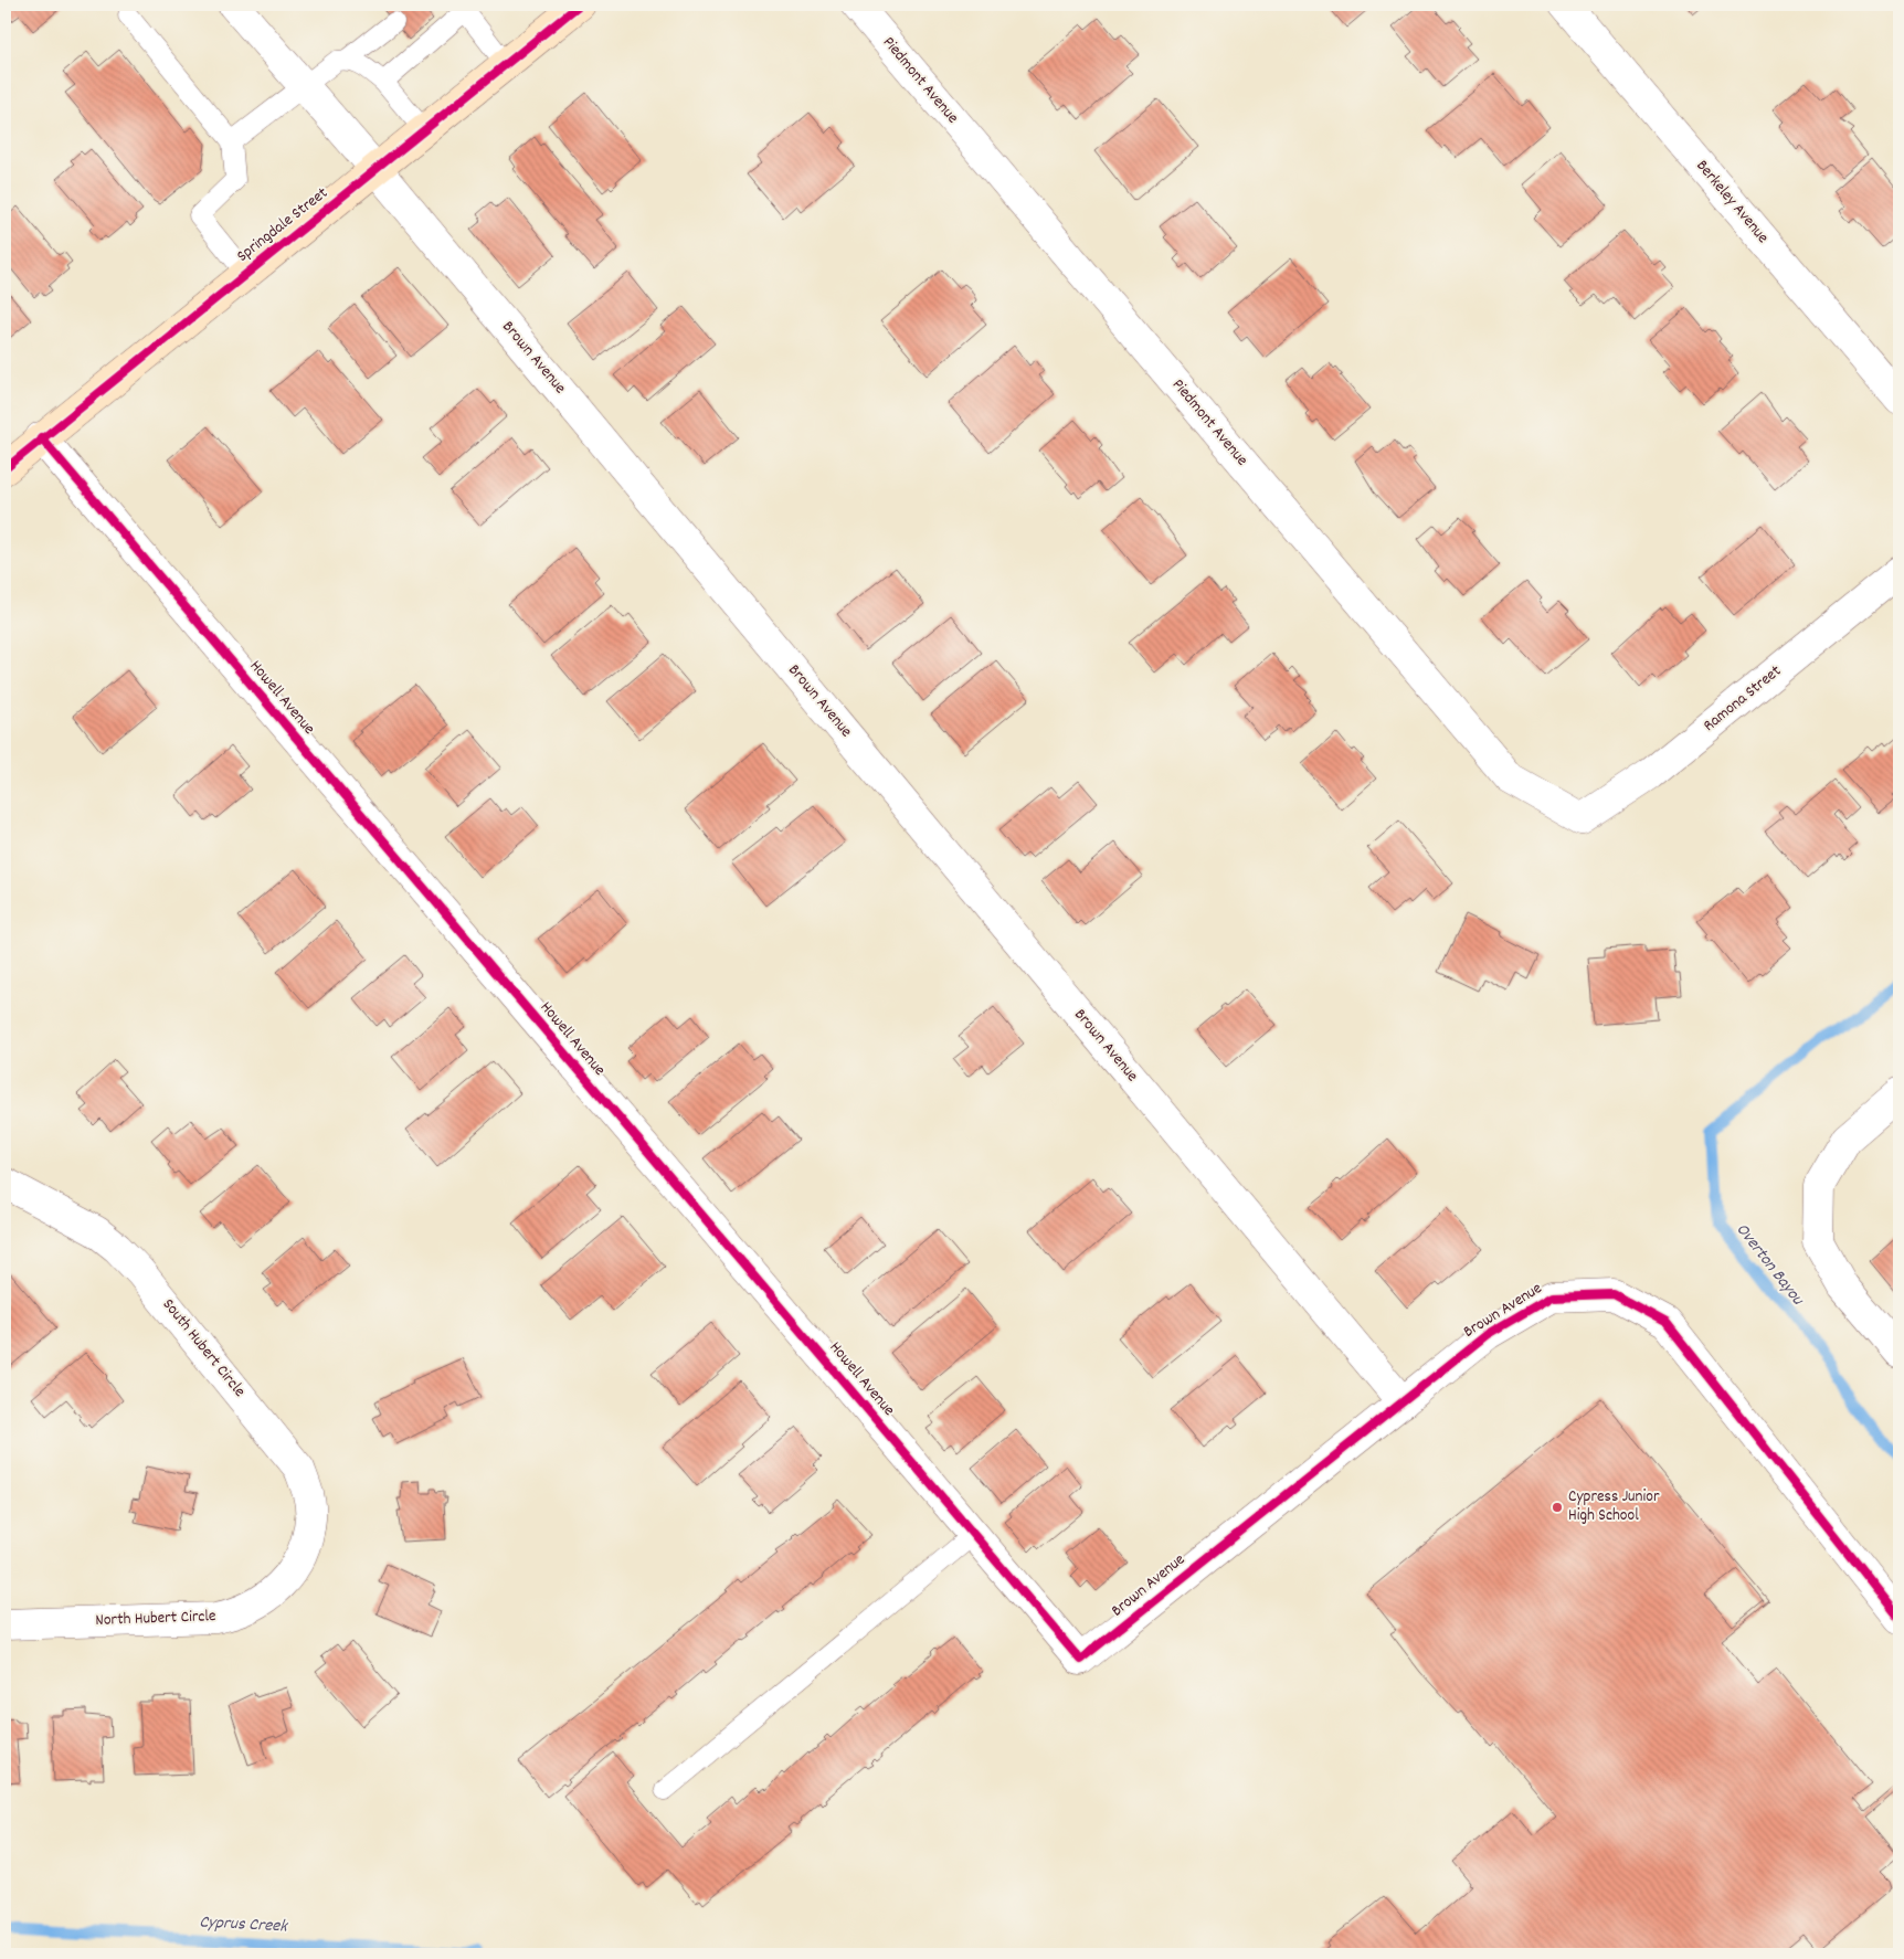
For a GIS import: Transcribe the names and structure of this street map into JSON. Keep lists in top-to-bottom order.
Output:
{
  "streets": {
    "street": [
      "Piedmont Avenue",
      "Berkeley Avenue",
      "Springdale Street",
      "Brown Avenue",
      "Howell Avenue",
      "Ramona Street",
      "South Hubert Circle",
      "North Hubert Circle"
    ]
  },
  "crossings": [
    ["Piedmont Avenue", "Ramona Street"],
    ["Springdale Street", "Brown Avenue"],
    ["Springdale Street", "Howell Avenue"],
    ["Brown Avenue", "Howell Avenue"],
    ["South Hubert Circle", "North Hubert Circle"]
  ],
  "water": ["Overton Bayou", "Cyprus Creek"],
  "places": ["Cypress Junior High School"]
}
